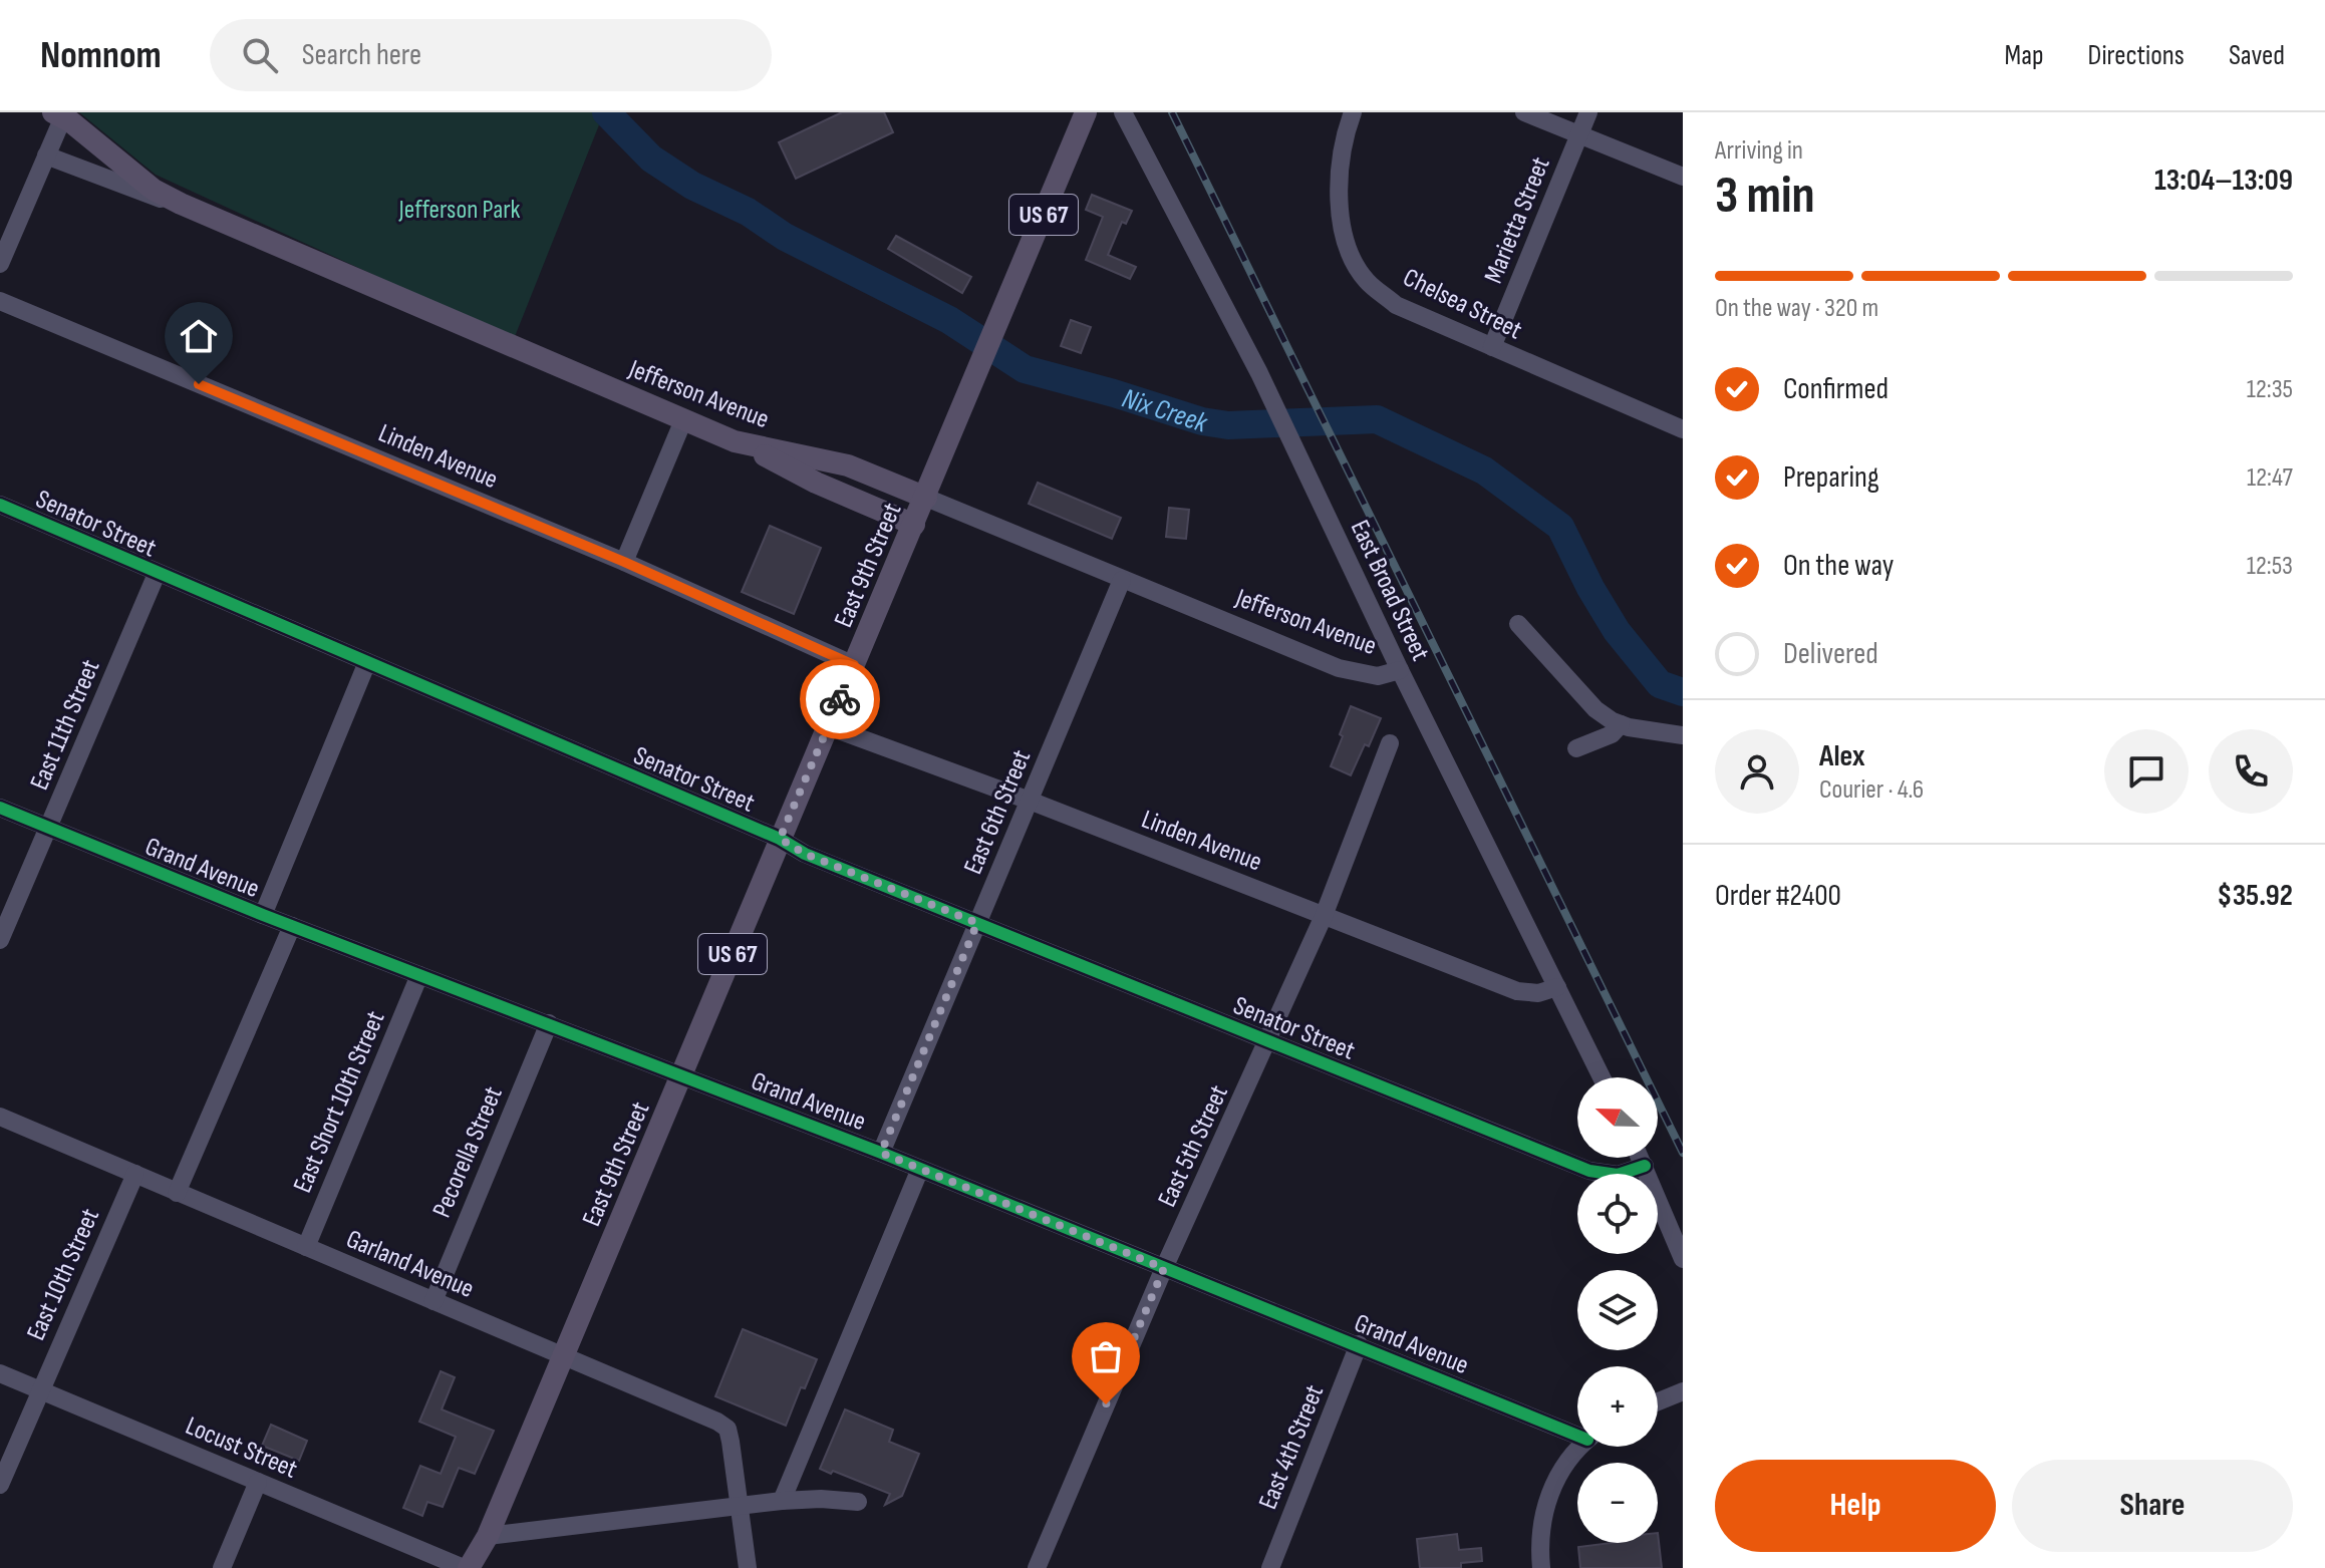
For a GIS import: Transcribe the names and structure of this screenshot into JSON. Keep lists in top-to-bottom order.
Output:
{
  "streets": {
    "main road": ["US 67", "Jefferson Avenue", "East 9th Street"],
    "street": [
      "Marietta Street",
      "Chelsea Street",
      "Linden Avenue",
      "Senator Street",
      "East Broad Street",
      "East 11th Street",
      "East 6th Street",
      "Grand Avenue",
      "East Short 10th Street",
      "East 5th Street",
      "Pecorella Street",
      "Garland Avenue",
      "East 10th Street",
      "Locust Street",
      "East 4th Street"
    ]
  },
  "crossings": [
    ["US 67", "East 9th Street"],
    ["Marietta Street", "Chelsea Street"],
    ["Jefferson Avenue", "East 9th Street"],
    ["Jefferson Avenue", "East Broad Street"],
    ["Jefferson Avenue", "East 6th Street"],
    ["Linden Avenue", "East 9th Street"],
    ["Linden Avenue", "East Broad Street"],
    ["Linden Avenue", "East 6th Street"],
    ["Linden Avenue", "East 5th Street"],
    ["Senator Street", "East 9th Street"],
    ["Senator Street", "East 11th Street"],
    ["Senator Street", "East 6th Street"],
    ["Senator Street", "East 5th Street"],
    ["East 9th Street", "Grand Avenue"],
    ["East 9th Street", "Garland Avenue"],
    ["East 9th Street", "Locust Street"],
    ["East 11th Street", "Grand Avenue"],
    ["East 6th Street", "Grand Avenue"],
    ["Grand Avenue", "East Short 10th Street"],
    ["Grand Avenue", "East 5th Street"],
    ["Grand Avenue", "Pecorella Street"],
    ["Grand Avenue", "East 4th Street"],
    ["East Short 10th Street", "Garland Avenue"],
    ["Pecorella Street", "Garland Avenue"],
    ["Garland Avenue", "East 10th Street"],
    ["East 10th Street", "Locust Street"]
  ],
  "water": ["Nix Creek"],
  "parks": ["Jefferson Park"],
  "north": "left",
  "page": {
    "header": "Nomnom",
    "search": "Search here",
    "nav": ["Map", "Directions", "Saved"],
    "heading": ["3 min", "Arriving in", "13:04–13:09"],
    "panel": [
      "Alex",
      "Courier · 4.6",
      "Order #2400",
      "$35.92"
    ],
    "bar": "On the way · 320 m",
    "list": [
      ["Confirmed", "12:35"],
      ["Preparing", "12:47"],
      ["On the way", "12:53"],
      "Delivered"
    ],
    "map_buttons": ["+", "−"],
    "buttons": ["Help", "Share"]
  }
}
